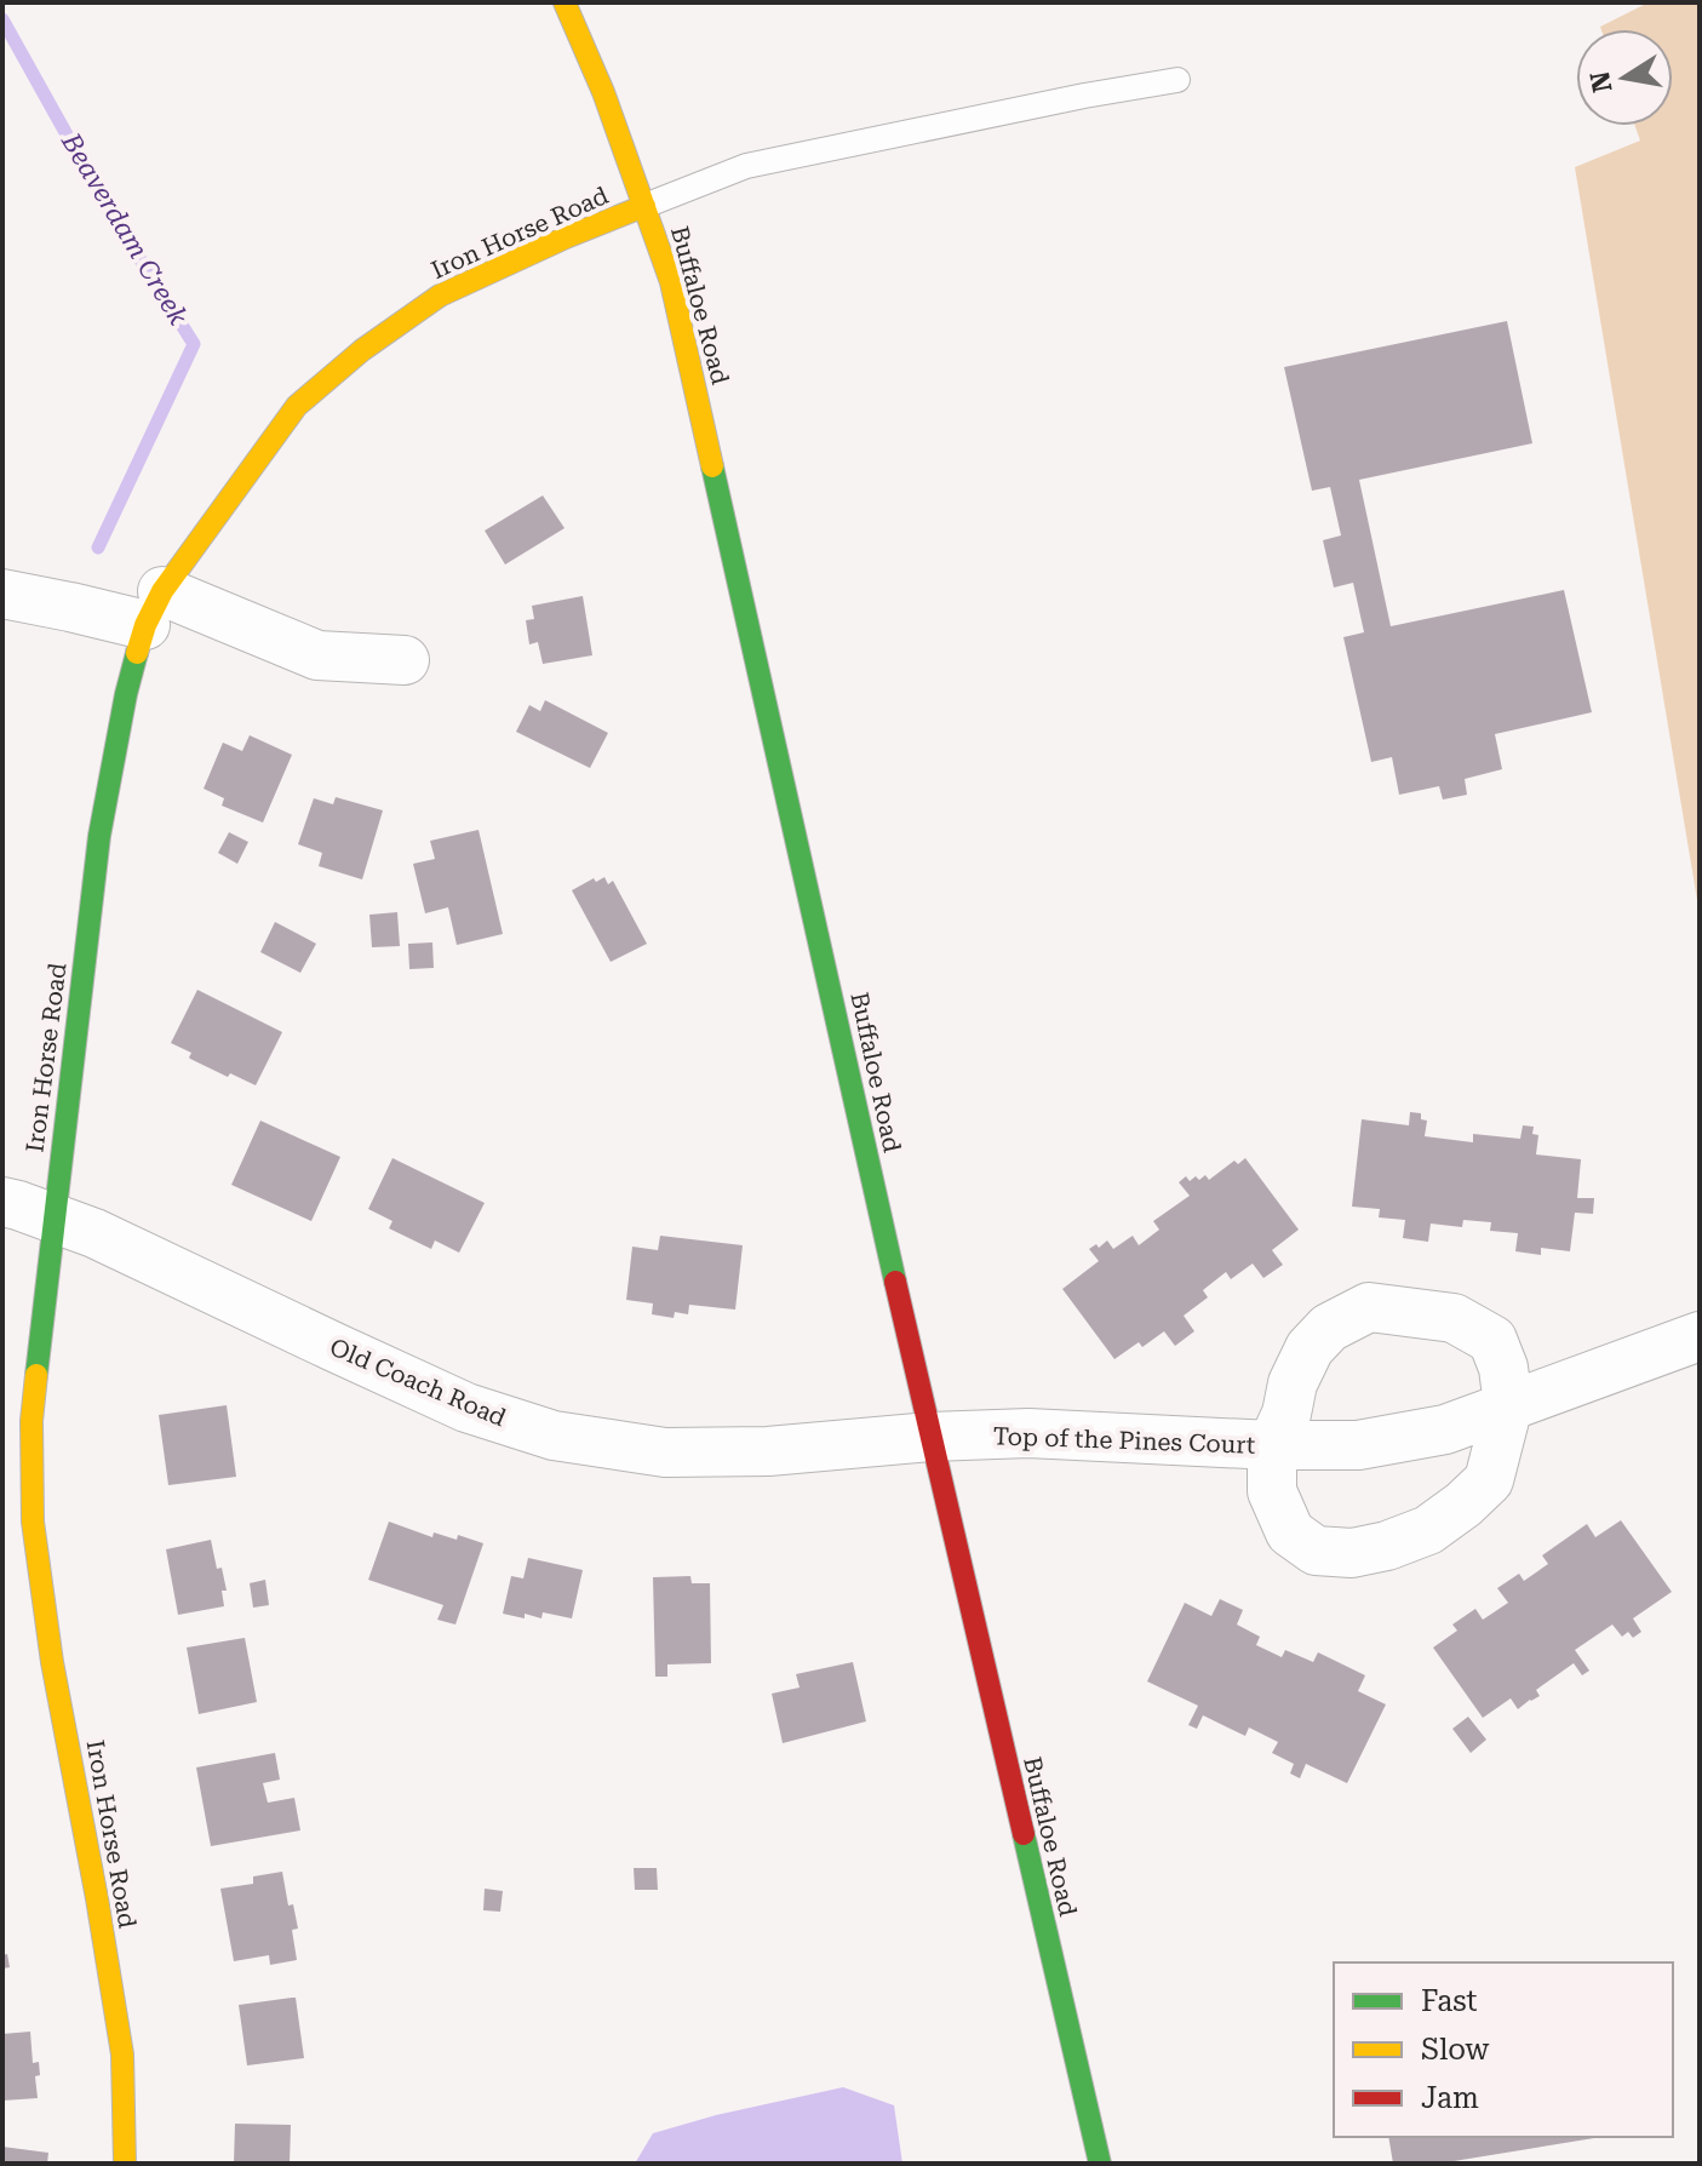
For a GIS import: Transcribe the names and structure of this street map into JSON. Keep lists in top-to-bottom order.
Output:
{
  "streets": {
    "main road": ["Iron Horse Road", "Buffaloe Road"],
    "street": ["Old Coach Road", "Top of the Pines Court"]
  },
  "crossings": [
    ["Iron Horse Road", "Buffaloe Road"],
    ["Iron Horse Road", "Old Coach Road"],
    ["Buffaloe Road", "Old Coach Road"],
    ["Buffaloe Road", "Top of the Pines Court"],
    ["Old Coach Road", "Top of the Pines Court"]
  ],
  "water": ["Beaverdam Creek"],
  "legend": ["Fast", "Slow", "Jam"],
  "north": "left"
}
